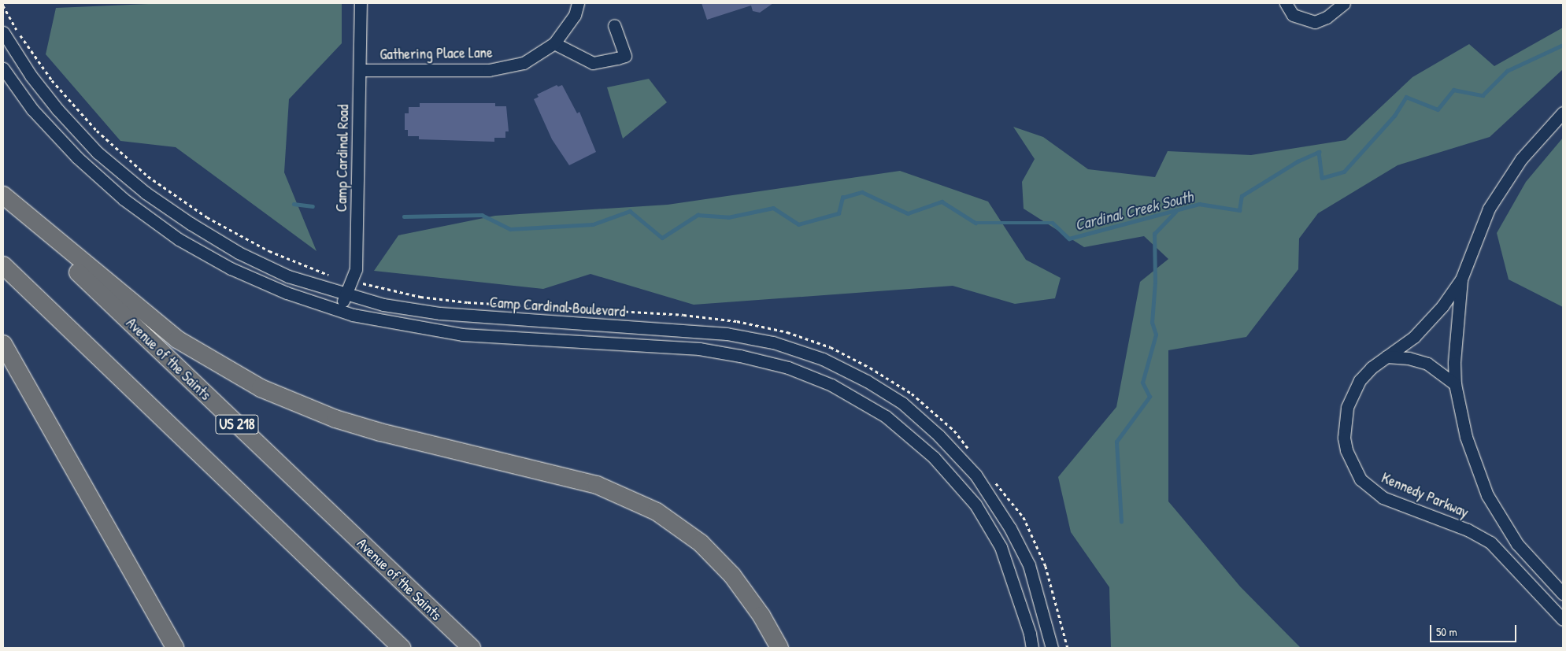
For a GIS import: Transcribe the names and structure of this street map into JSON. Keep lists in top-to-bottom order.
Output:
{
  "streets": {
    "highway": ["Avenue of the Saints", "US 218"],
    "street": [
      "Gathering Place Lane",
      "Camp Cardinal Road",
      "Camp Cardinal Boulevard",
      "Kennedy Parkway"
    ]
  },
  "crossings": [
    ["Gathering Place Lane", "Camp Cardinal Road"],
    ["Camp Cardinal Road", "Camp Cardinal Boulevard"]
  ],
  "water": ["Cardinal Creek South"],
  "scale_bar": "50 m"
}
